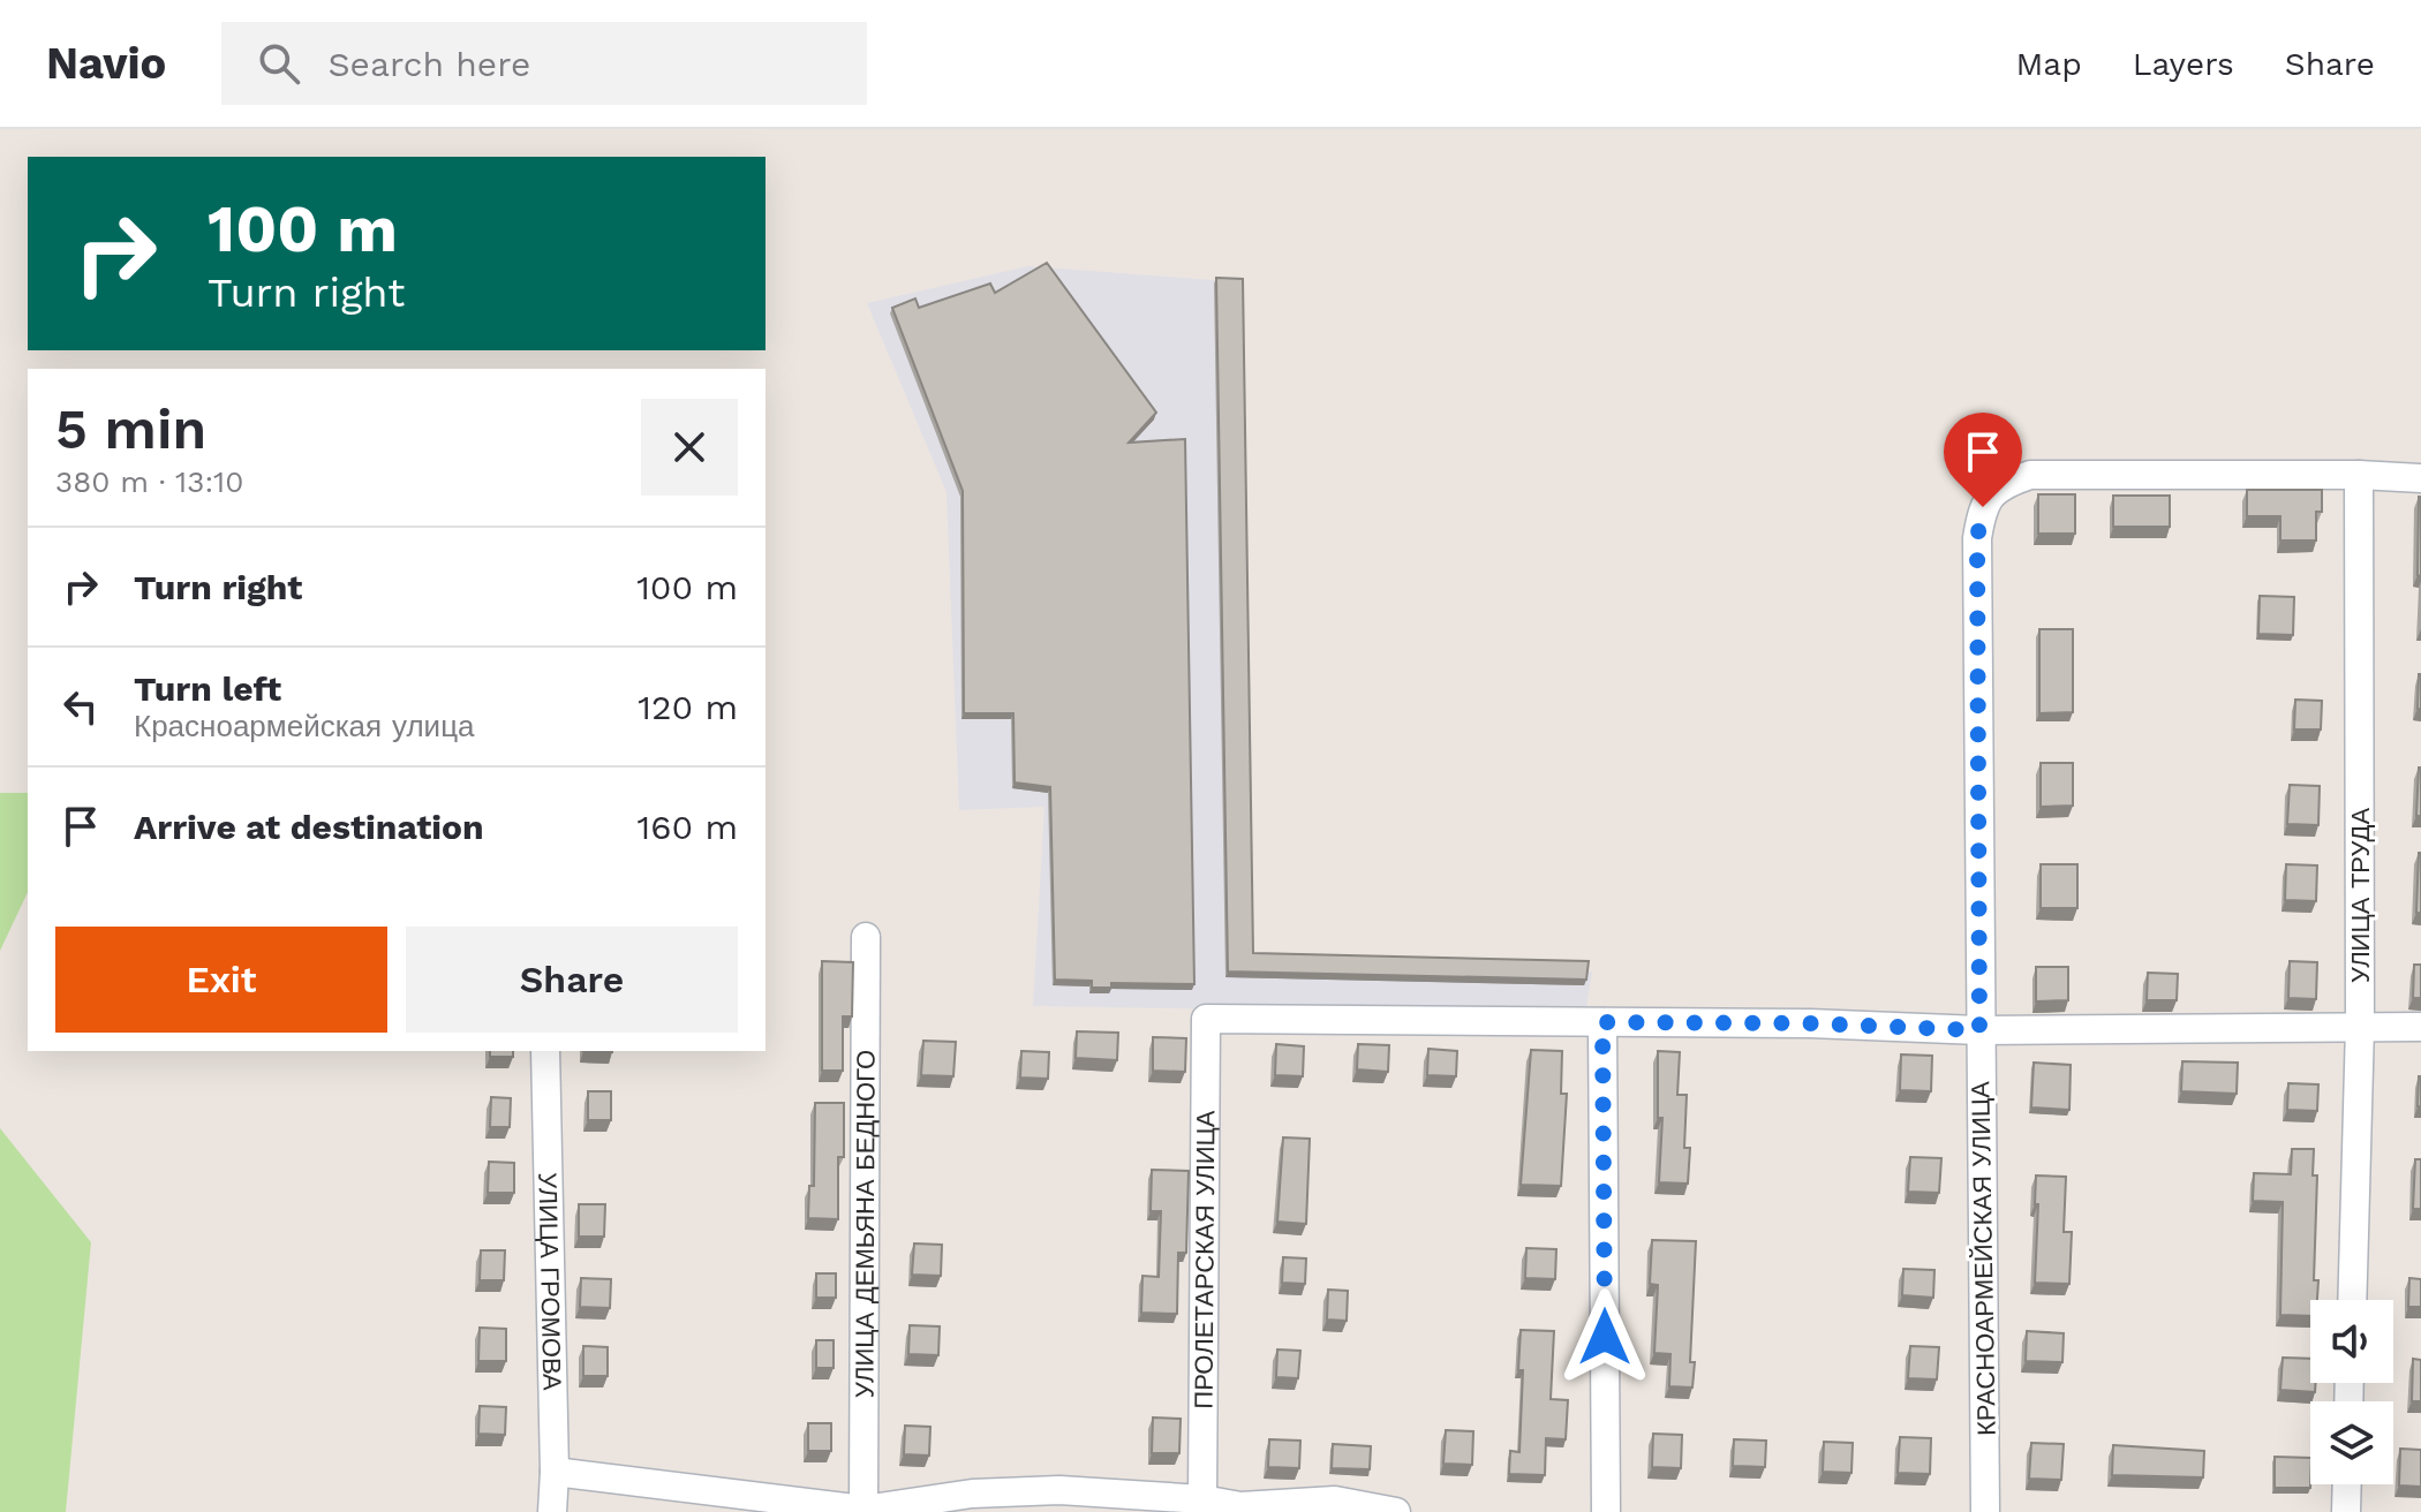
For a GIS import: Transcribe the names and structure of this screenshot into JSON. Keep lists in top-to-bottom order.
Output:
{
  "streets": {
    "street": [
      "УЛИЦА ТРУДА",
      "УЛИЦА ДЕМЬЯНА БЕДНОГО",
      "ПРОЛЕТАРСКАЯ УЛИЦА",
      "КРАСНОАРМЕЙСКАЯ УЛИЦА",
      "УЛИЦА ГРОМОВА"
    ]
  },
  "crossings": [
    ["УЛИЦА ТРУДА", "КРАСНОАРМЕЙСКАЯ УЛИЦА"]
  ],
  "page": {
    "header": "Navio",
    "search": "Search here",
    "nav": ["Map", "Layers", "Share"],
    "turn": ["100 m", "Turn right"],
    "heading": ["5 min", "380 m · 13:10"],
    "list": [
      {
        "name": "Turn right",
        "value": "100 m"
      },
      {
        "name": "Turn left",
        "note": "Красноармейская улица",
        "value": "120 m"
      },
      {
        "name": "Arrive at destination",
        "value": "160 m"
      }
    ],
    "buttons": ["Exit", "Share"]
  }
}
